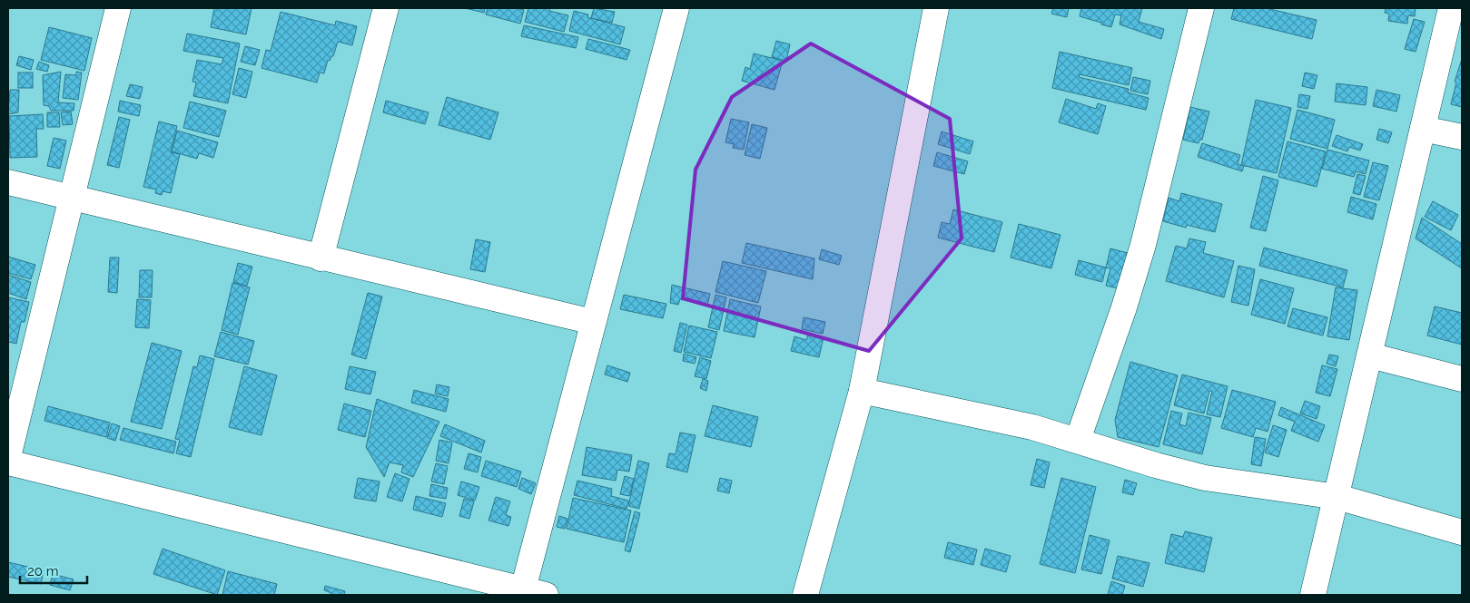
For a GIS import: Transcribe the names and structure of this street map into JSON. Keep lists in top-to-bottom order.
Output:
{
  "scale_bar": "20 m"
}
